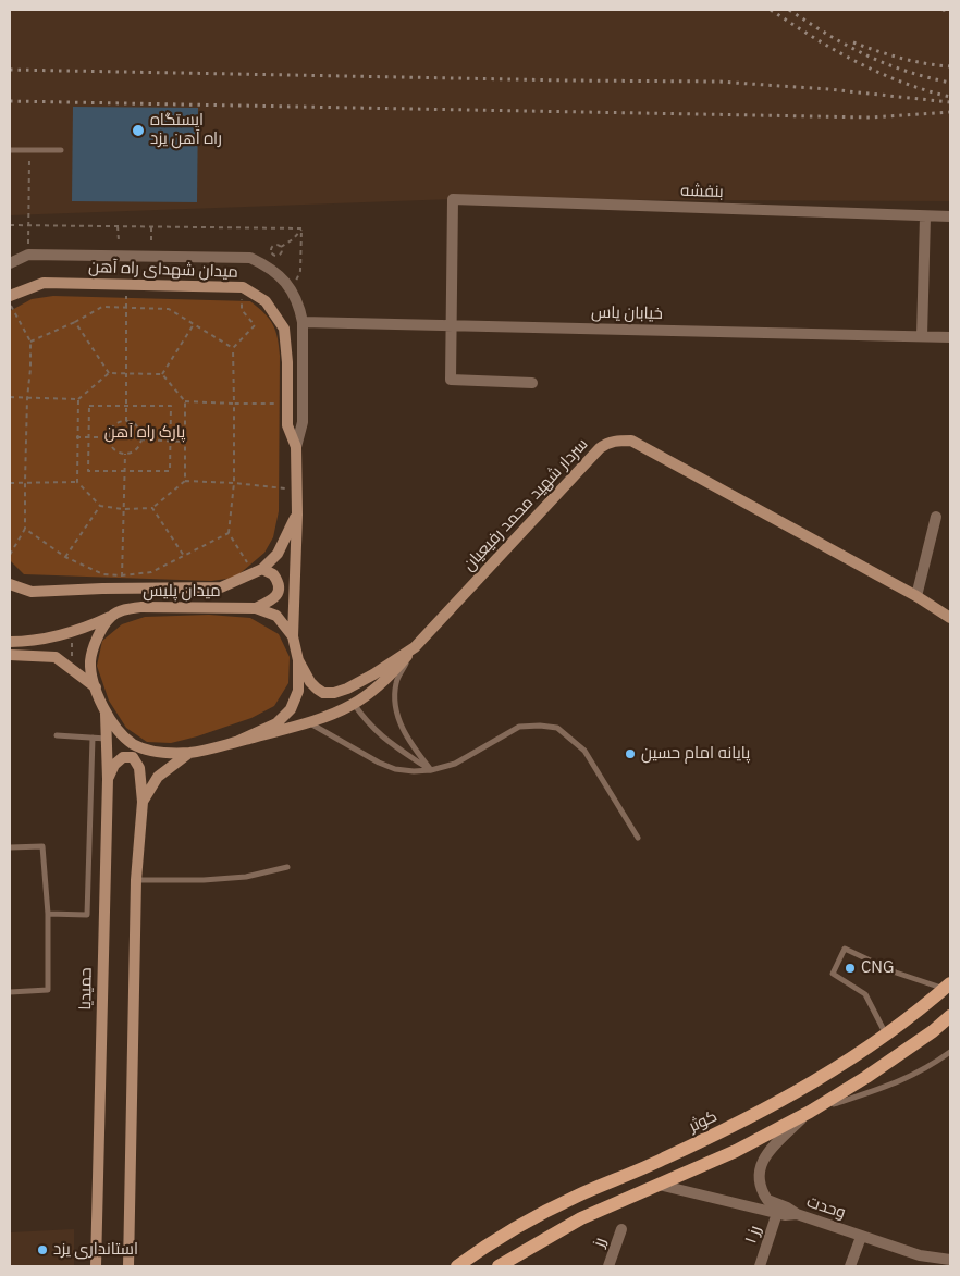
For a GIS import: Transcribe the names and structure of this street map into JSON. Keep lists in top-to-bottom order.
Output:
{
  "streets": {
    "main road": [
      "میدان شهدای راه آهن",
      "سردار شهید محمد رفیعیان",
      "میدان پلیس",
      "حمیدیا",
      "کوثر"
    ],
    "street": [
      "بنفشه",
      "خیابان یاس",
      "وحدت",
      "رز ۱",
      "رز"
    ]
  },
  "crossings": [
    ["بنفشه", "خیابان یاس"],
    ["میدان شهدای راه آهن", "سردار شهید محمد رفیعیان"],
    ["میدان شهدای راه آهن", "میدان پلیس"],
    ["میدان شهدای راه آهن", "حمیدیا"],
    ["سردار شهید محمد رفیعیان", "میدان پلیس"],
    ["سردار شهید محمد رفیعیان", "حمیدیا"],
    ["میدان پلیس", "حمیدیا"],
    ["وحدت", "رز ۱"]
  ],
  "parks": ["پارک راه آهن"],
  "places": [
    "ایستگاه راه آهن یزد",
    "پایانه امام حسین",
    "CNG",
    "استانداری یزد"
  ]
}
